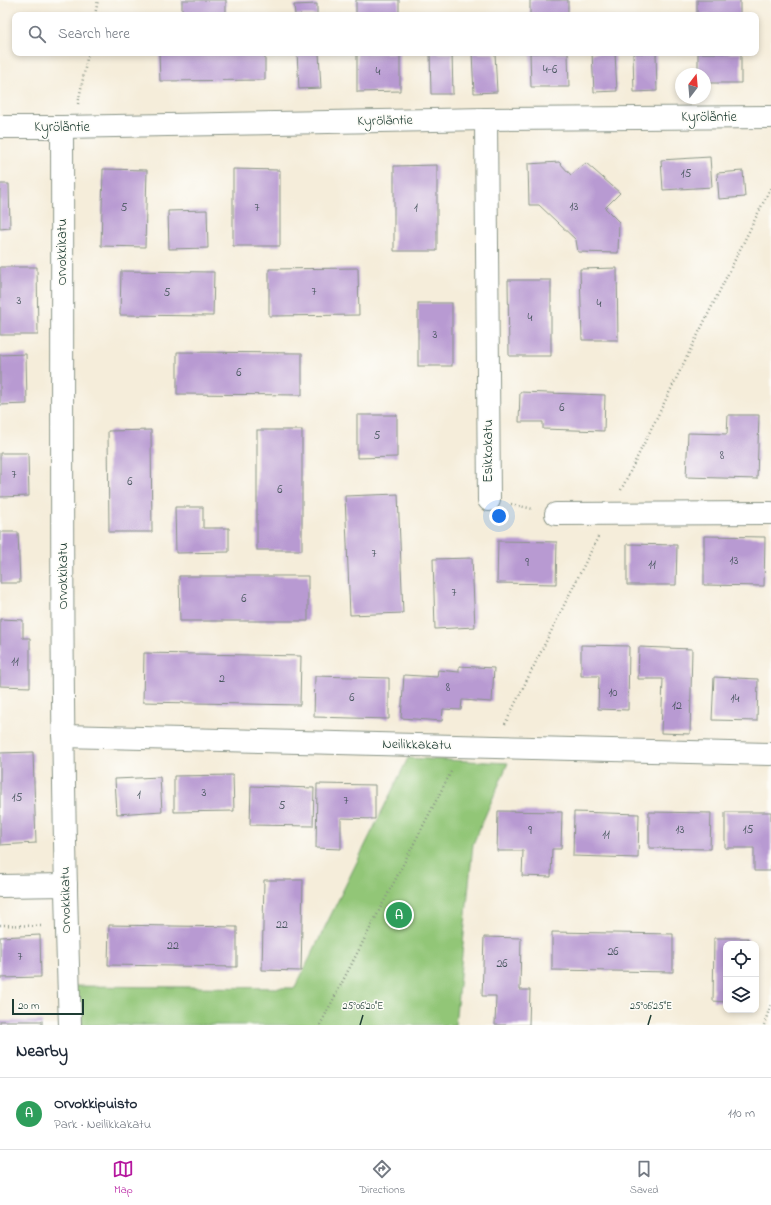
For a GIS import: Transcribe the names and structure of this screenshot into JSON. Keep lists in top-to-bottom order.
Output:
{
  "streets": {
    "street": [
      "Kyröläntie",
      "Orvokkikatu",
      "Esikkokatu",
      "Neilikkakatu"
    ]
  },
  "crossings": [
    ["Kyröläntie", "Orvokkikatu"],
    ["Kyröläntie", "Esikkokatu"],
    ["Orvokkikatu", "Neilikkakatu"]
  ],
  "house_numbers": [
    "4-6",
    "4",
    "15",
    "13",
    "5",
    "7",
    "1",
    "7",
    "5",
    "3",
    "4",
    "4",
    "3",
    "6",
    "6",
    "5",
    "8",
    "7",
    "6",
    "6",
    "7",
    "13",
    "9",
    "11",
    "7",
    "6",
    "11",
    "2",
    "8",
    "10",
    "6",
    "14",
    "12",
    "3",
    "1",
    "15",
    "7",
    "5",
    "13",
    "15",
    "9",
    "11",
    "22",
    "22",
    "26",
    "7",
    "26"
  ],
  "scale_bar": "20 m",
  "north": "top",
  "page": {
    "search": "Search here",
    "pins": "A",
    "scale": "20 m",
    "heading": "Nearby",
    "list": [
      {
        "mark": "A",
        "name": "Orvokkipuisto",
        "note": "Park · Neilikkakatu",
        "value": "110 m"
      }
    ],
    "nav": ["Map", "Directions", "Saved"]
  },
  "coordinates": ["25°06'20\"E", "25°06'25\"E"]
}
